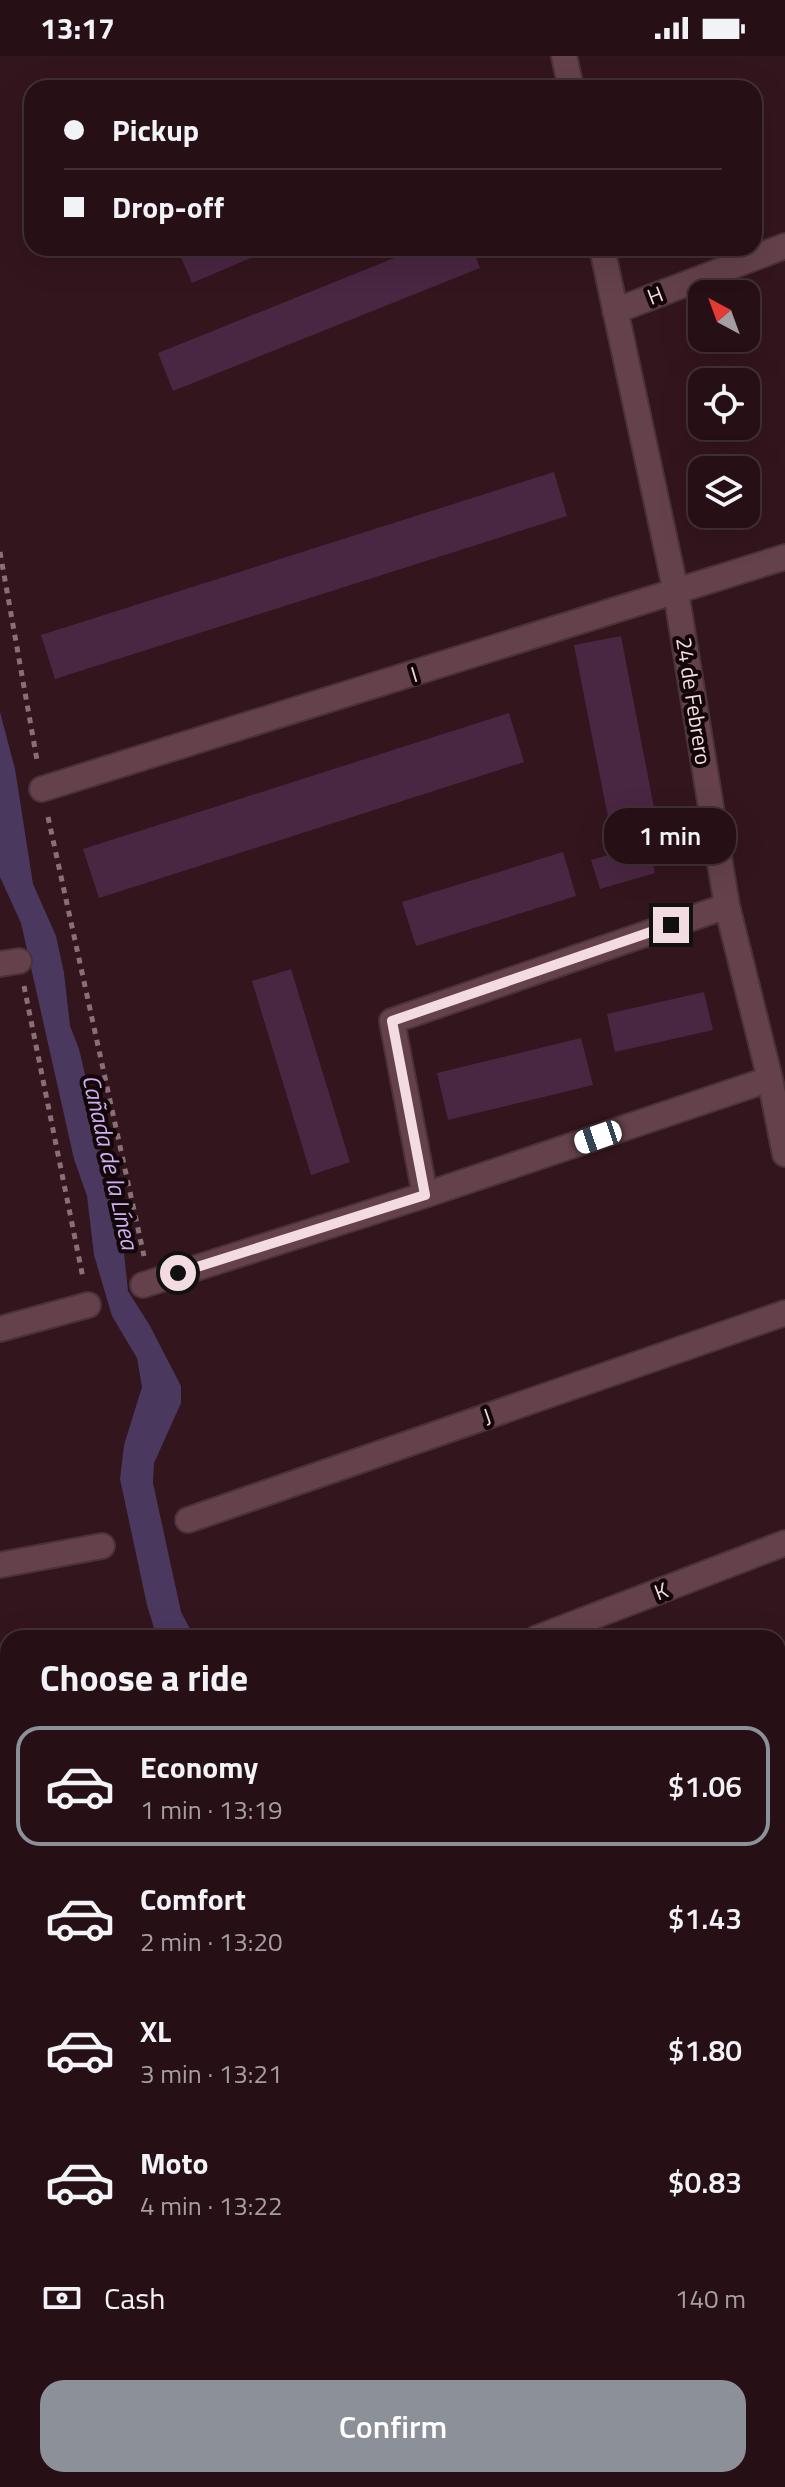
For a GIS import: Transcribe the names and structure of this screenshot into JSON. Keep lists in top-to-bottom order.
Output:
{
  "streets": {
    "street": [
      "H",
      "I",
      "24 de Febrero",
      "J",
      "K"
    ]
  },
  "crossings": [
    ["H", "24 de Febrero"],
    ["I", "24 de Febrero"]
  ],
  "water": ["Cañada de la Línea"],
  "north": "top left",
  "page": {
    "status": "13:17",
    "banner": ["Pickup", "Drop-off"],
    "bubble": "1 min",
    "heading": "Choose a ride",
    "list": [
      {
        "name": "Economy",
        "note": "1 min · 13:19",
        "value": "$1.06"
      },
      {
        "name": "Comfort",
        "note": "2 min · 13:20",
        "value": "$1.43"
      },
      {
        "name": "XL",
        "note": "3 min · 13:21",
        "value": "$1.80"
      },
      {
        "name": "Moto",
        "note": "4 min · 13:22",
        "value": "$0.83"
      }
    ],
    "pay": ["Cash", "140 m"],
    "buttons": "Confirm"
  }
}
